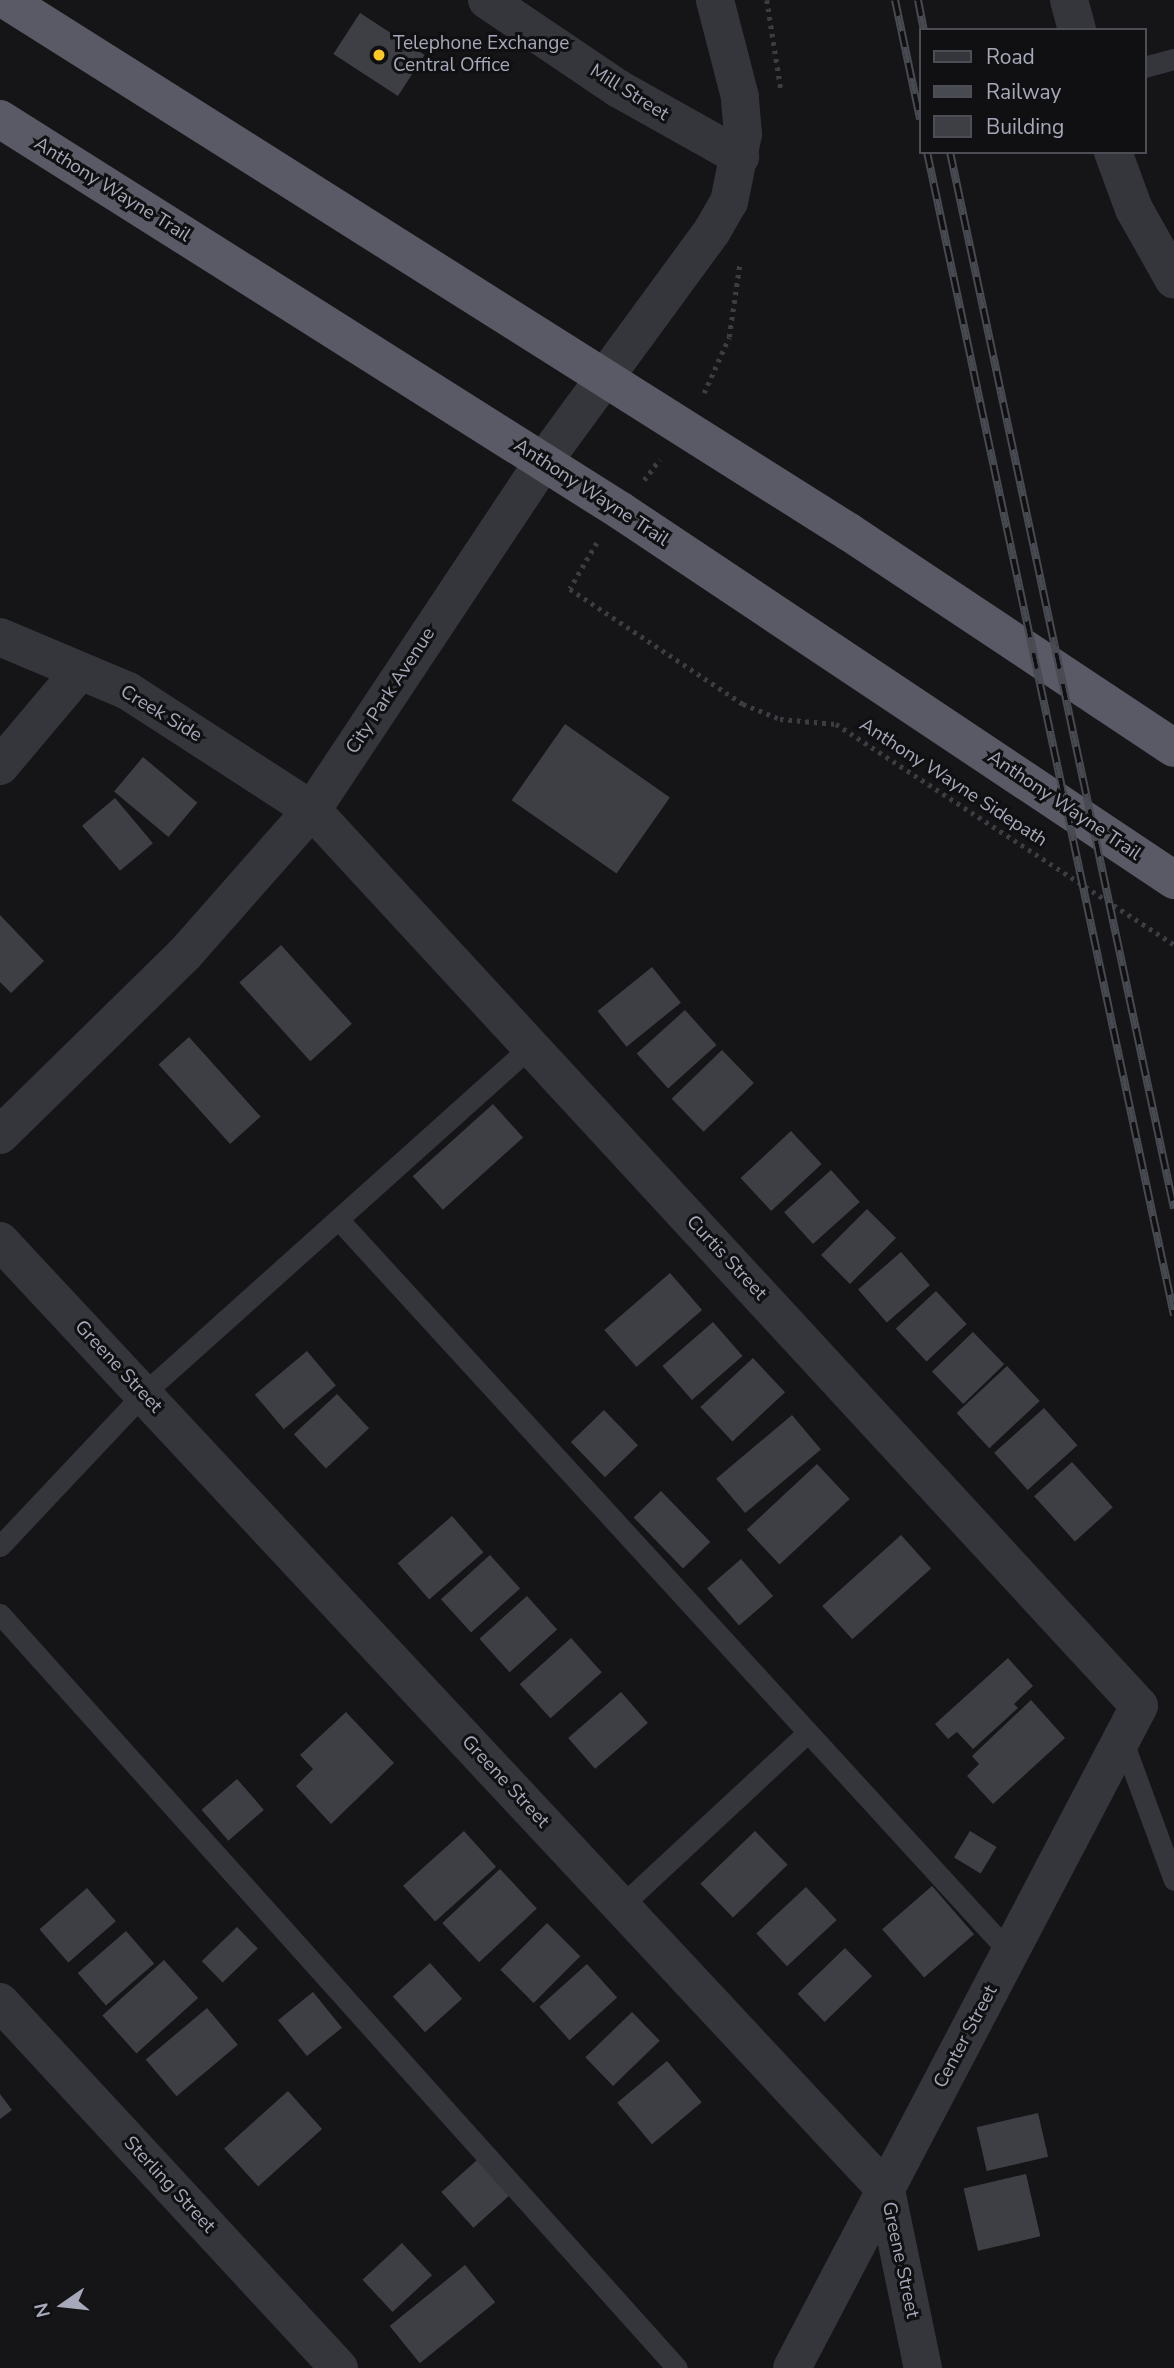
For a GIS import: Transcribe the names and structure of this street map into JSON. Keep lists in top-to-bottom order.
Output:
{
  "streets": {
    "highway": ["Anthony Wayne Trail"],
    "street": [
      "Mill Street",
      "City Park Avenue",
      "Creek Side",
      "Curtis Street",
      "Greene Street",
      "Center Street",
      "Sterling Street"
    ],
    "path": ["Anthony Wayne Sidepath"]
  },
  "crossings": [
    ["Mill Street", "City Park Avenue"],
    ["Anthony Wayne Trail", "City Park Avenue"],
    ["Anthony Wayne Trail", "Anthony Wayne Sidepath"],
    ["City Park Avenue", "Creek Side"],
    ["City Park Avenue", "Curtis Street"],
    ["Creek Side", "Curtis Street"],
    ["Curtis Street", "Center Street"],
    ["Greene Street", "Center Street"]
  ],
  "places": ["Telephone Exchange Central Office"],
  "legend": ["Road", "Railway", "Building"],
  "north": "left"
}
